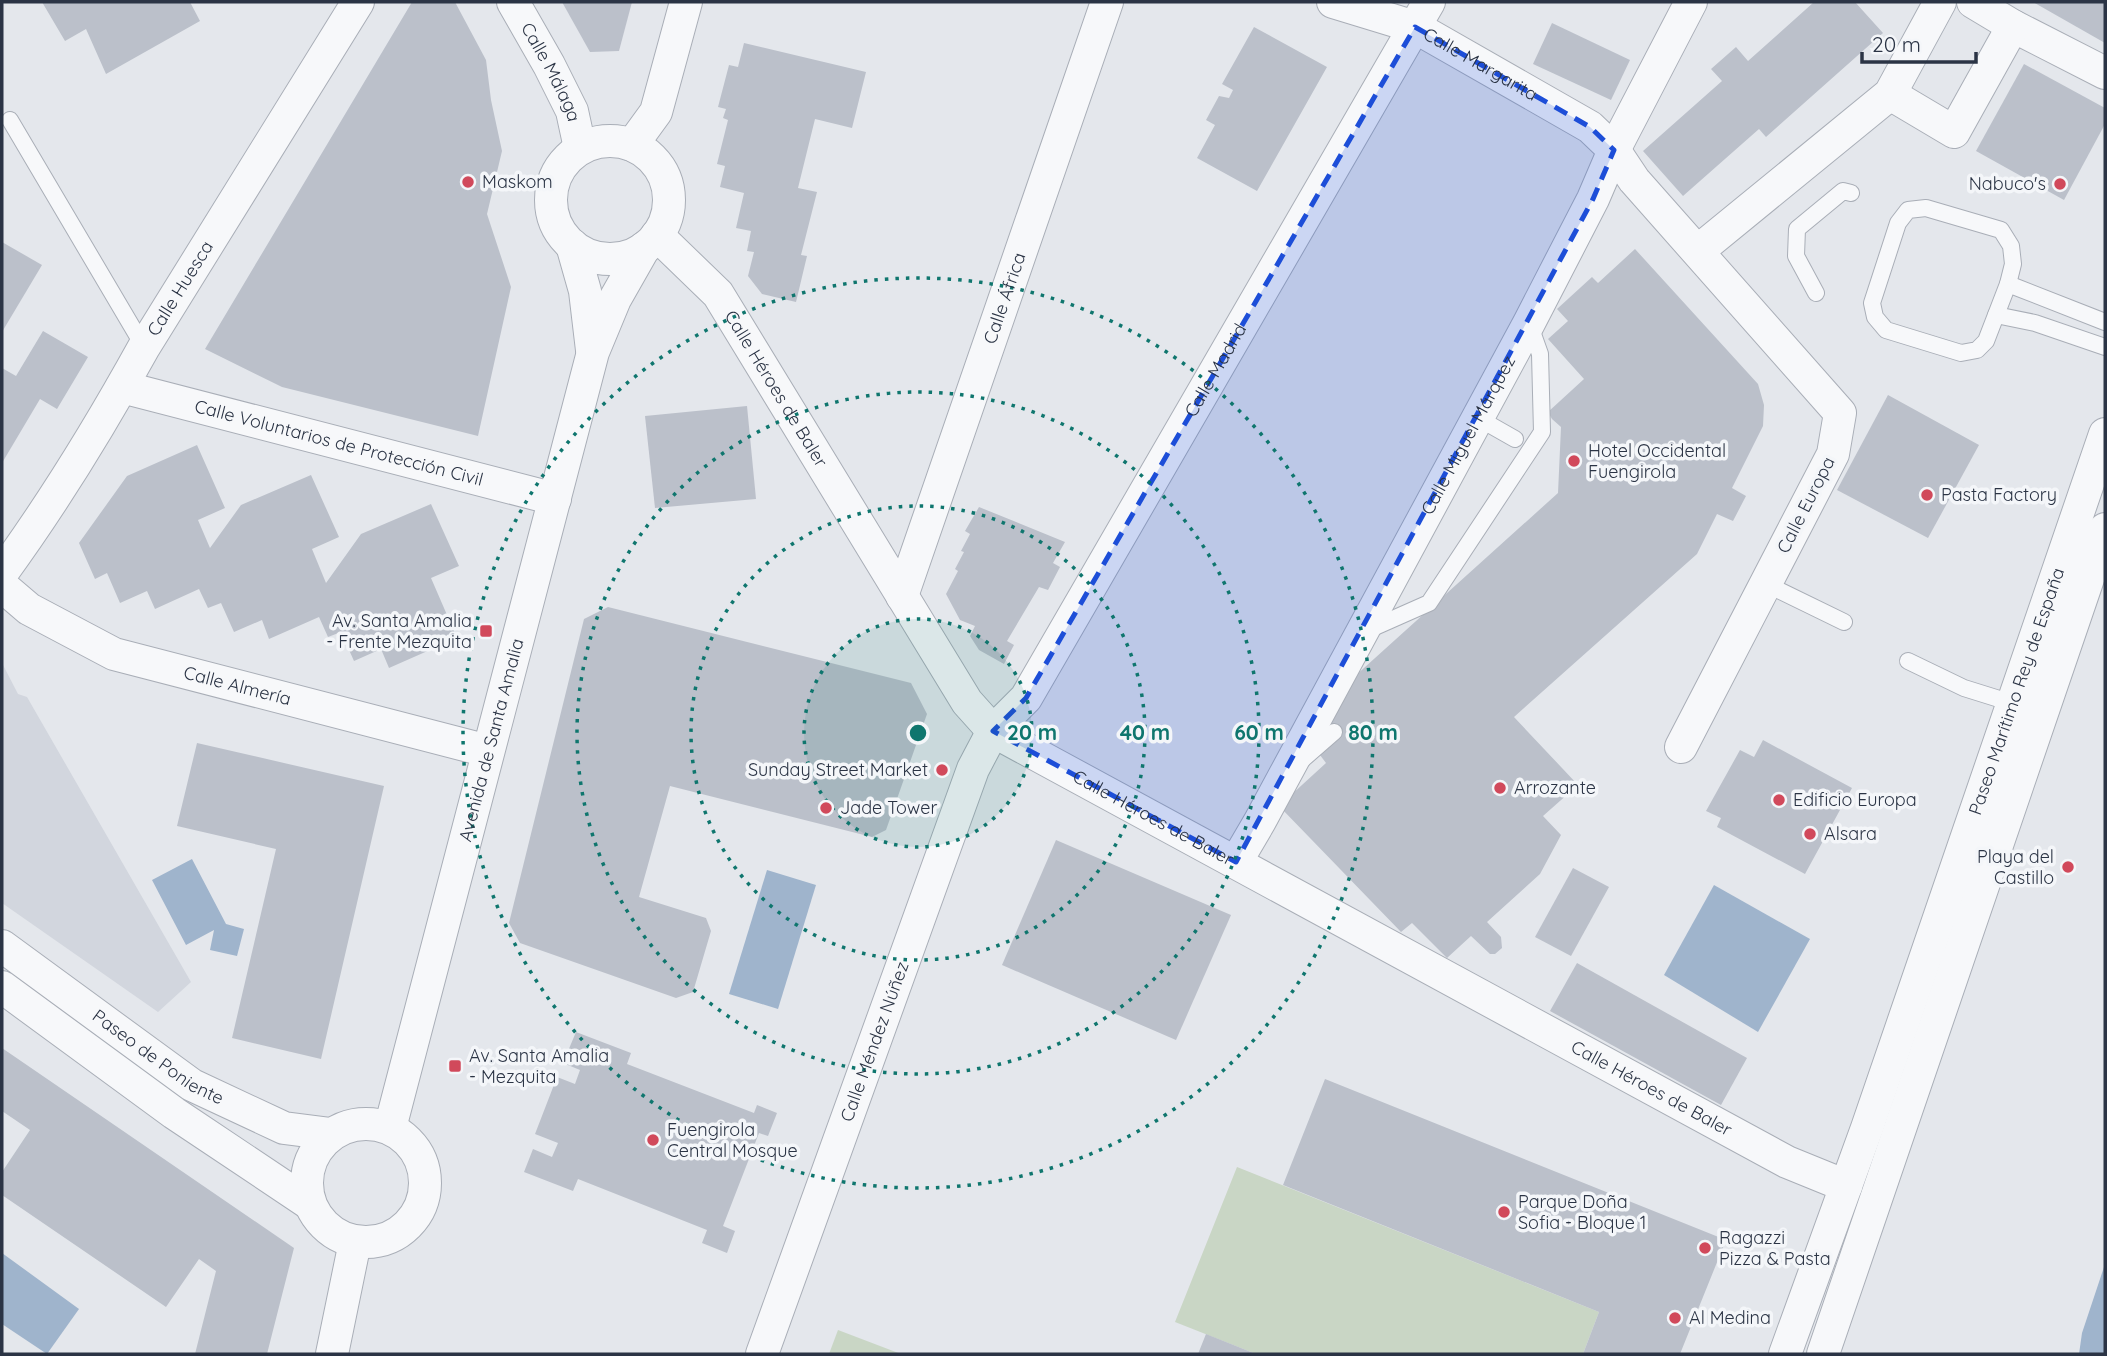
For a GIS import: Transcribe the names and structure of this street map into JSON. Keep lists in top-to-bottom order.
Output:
{
  "streets": {
    "street": [
      "Calle Margarita",
      "Calle Málaga",
      "Calle Huesca",
      "Calle África",
      "Calle Madrid",
      "Calle Héroes de Baler",
      "Calle Miguel Márquez",
      "Calle Voluntarios de Protección Civil",
      "Calle Europa",
      "Calle Almería",
      "Paseo Marítimo Rey de España",
      "Avenida de Santa Amalia",
      "Calle Méndez Núñez",
      "Paseo de Poniente"
    ]
  },
  "crossings": [
    ["Calle Margarita", "Calle Madrid"],
    ["Calle Margarita", "Calle Miguel Márquez"],
    ["Calle Margarita", "Calle Europa"],
    ["Calle Málaga", "Calle Héroes de Baler"],
    ["Calle Málaga", "Avenida de Santa Amalia"],
    ["Calle Huesca", "Calle Voluntarios de Protección Civil"],
    ["Calle África", "Calle Héroes de Baler"],
    ["Calle Madrid", "Calle Héroes de Baler"],
    ["Calle Madrid", "Calle Méndez Núñez"],
    ["Calle Héroes de Baler", "Calle Miguel Márquez"],
    ["Calle Héroes de Baler", "Paseo Marítimo Rey de España"],
    ["Calle Héroes de Baler", "Avenida de Santa Amalia"],
    ["Calle Héroes de Baler", "Calle Méndez Núñez"],
    ["Calle Miguel Márquez", "Calle Europa"],
    ["Calle Voluntarios de Protección Civil", "Avenida de Santa Amalia"],
    ["Calle Almería", "Avenida de Santa Amalia"],
    ["Avenida de Santa Amalia", "Paseo de Poniente"]
  ],
  "places": {
    "other": [
      "Maskom",
      "Nabuco's",
      "Hotel Occidental Fuengirola",
      "Pasta Factory",
      "Sunday Street Market",
      "Arrozante",
      "Edificio Europa",
      "Jade Tower",
      "Alsara",
      "Playa del Castillo",
      "Fuengirola Central Mosque",
      "Parque Doña Sofia - Bloque 1",
      "Ragazzi Pizza & Pasta",
      "Al Medina"
    ],
    "transit": ["Av. Santa Amalia - Frente Mezquita", "Av. Santa Amalia - Mezquita"]
  },
  "scale_bar": "20 m",
  "rings": [
    "20 m",
    "40 m",
    "60 m",
    "80 m"
  ]
}
